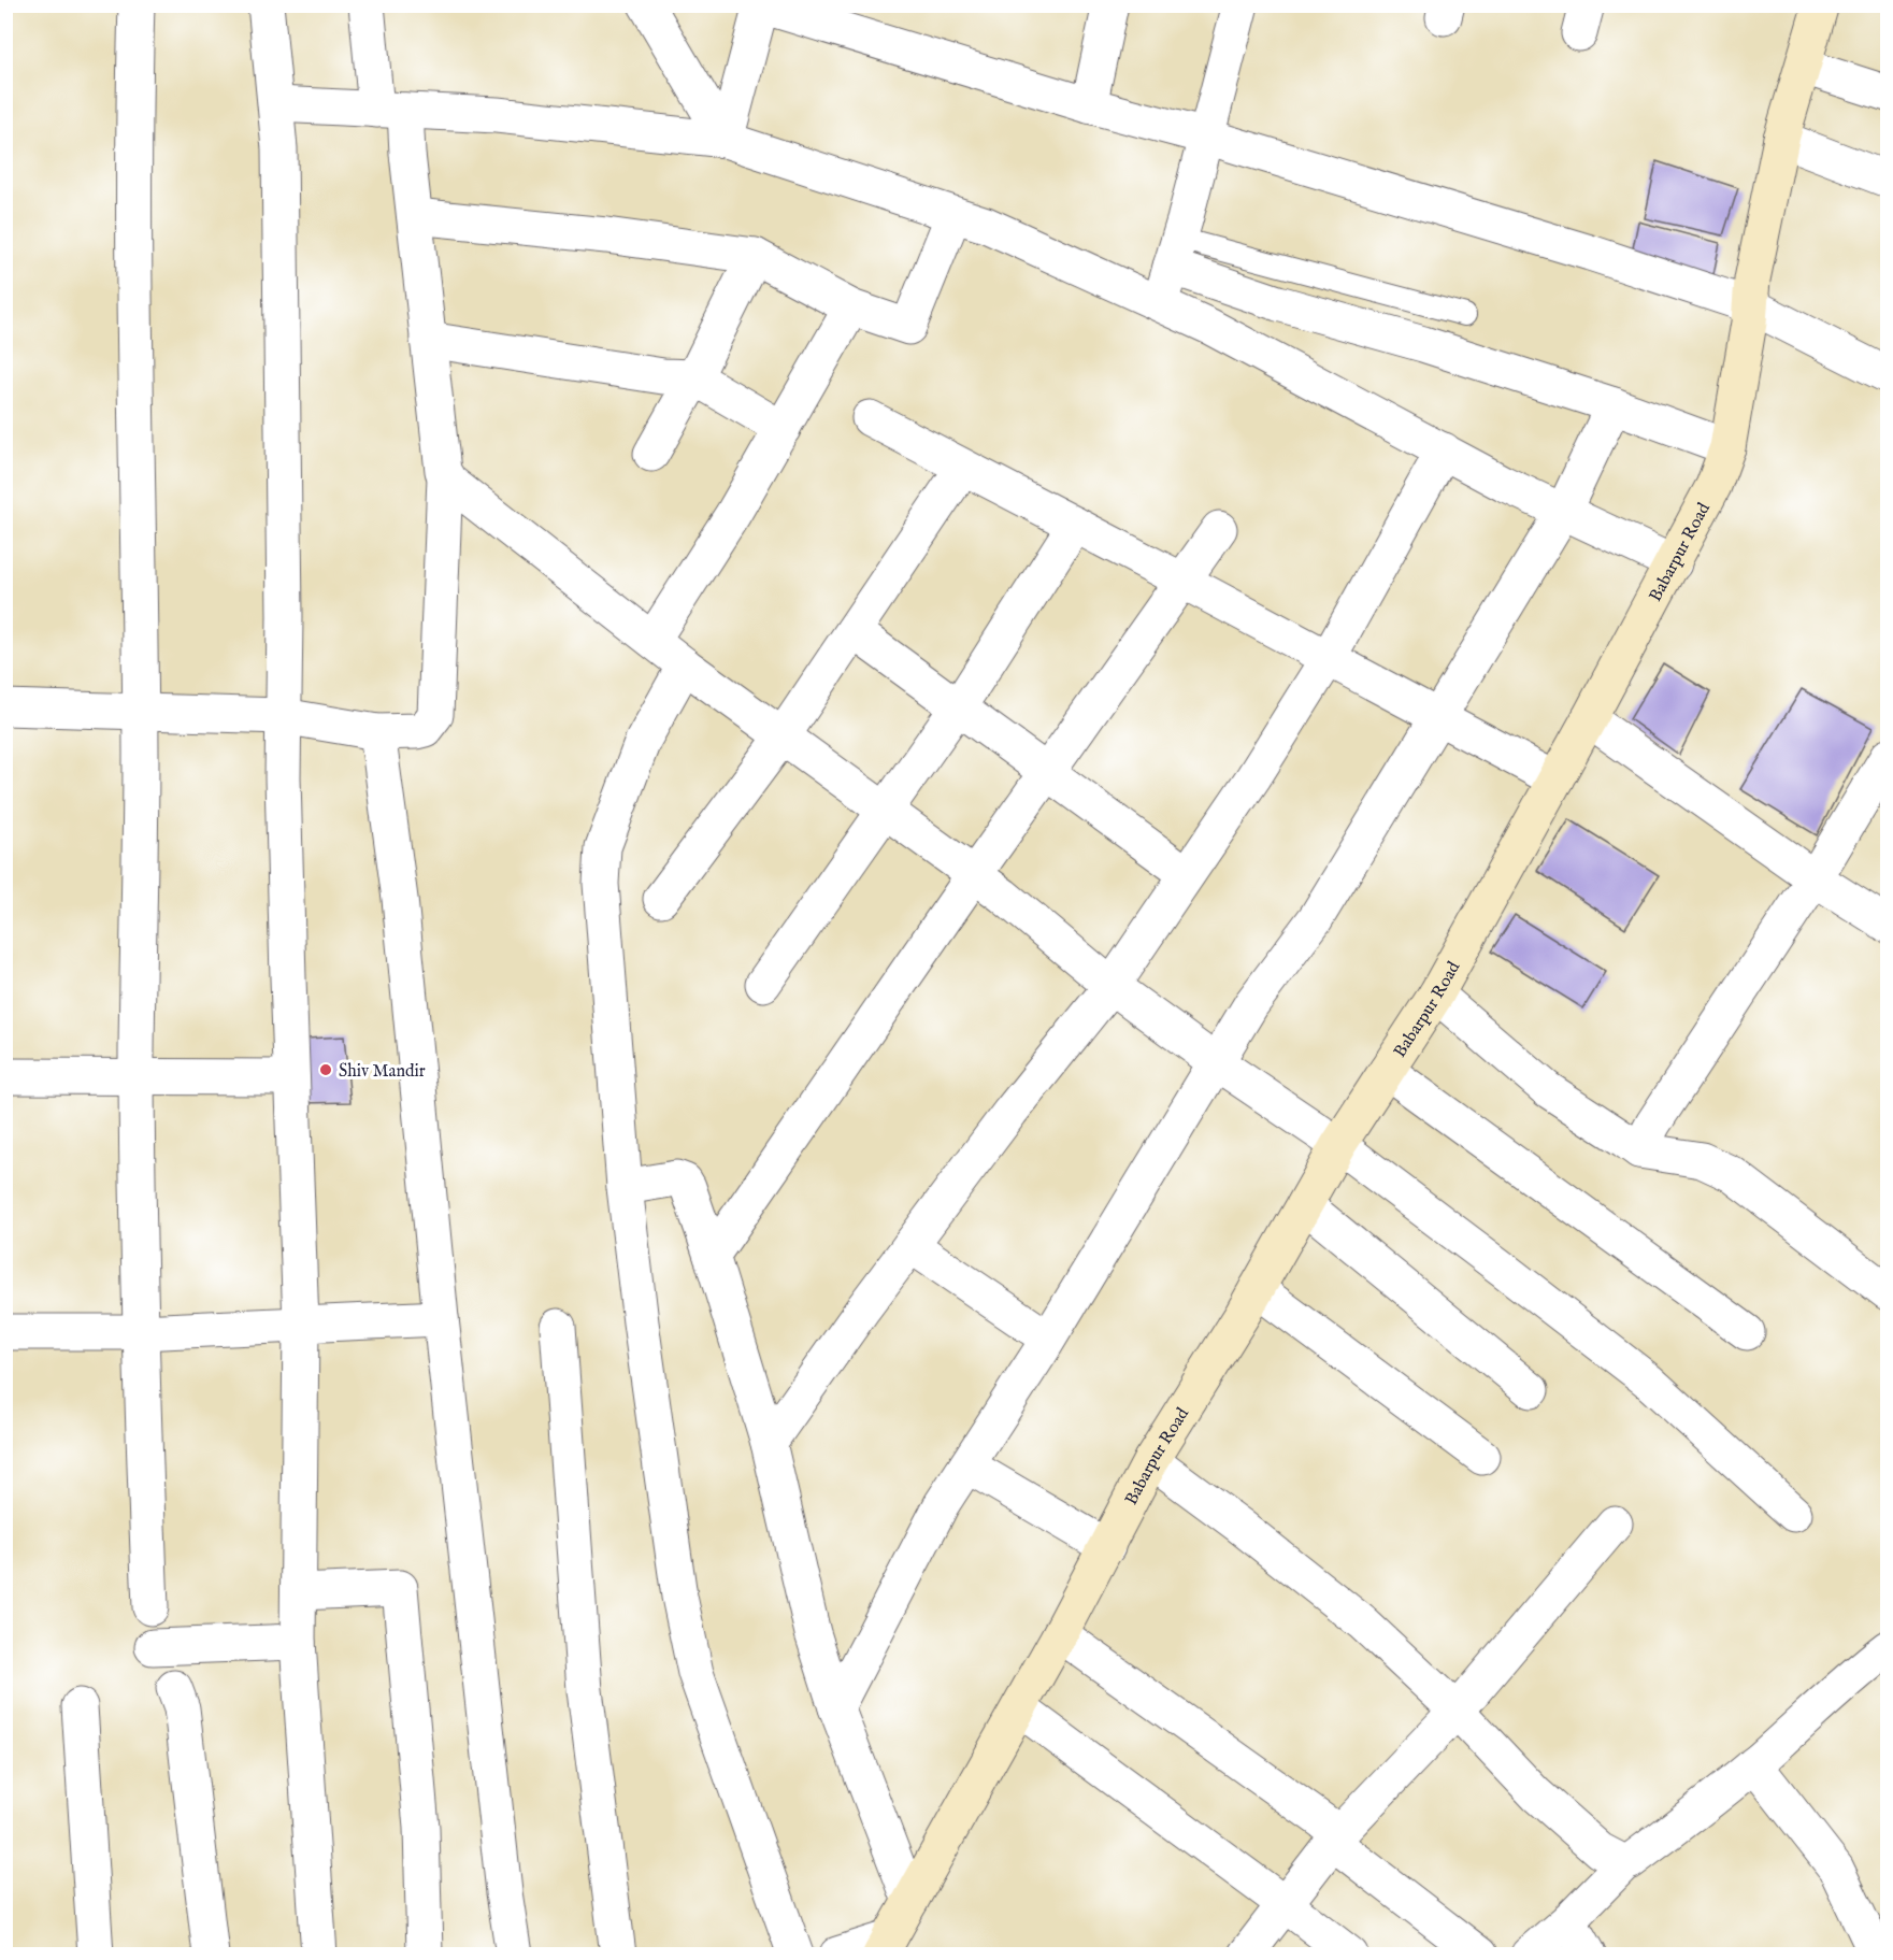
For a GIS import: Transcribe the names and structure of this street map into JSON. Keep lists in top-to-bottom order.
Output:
{
  "streets": {
    "street": ["Babarpur Road"]
  },
  "places": ["Shiv Mandir"]
}
